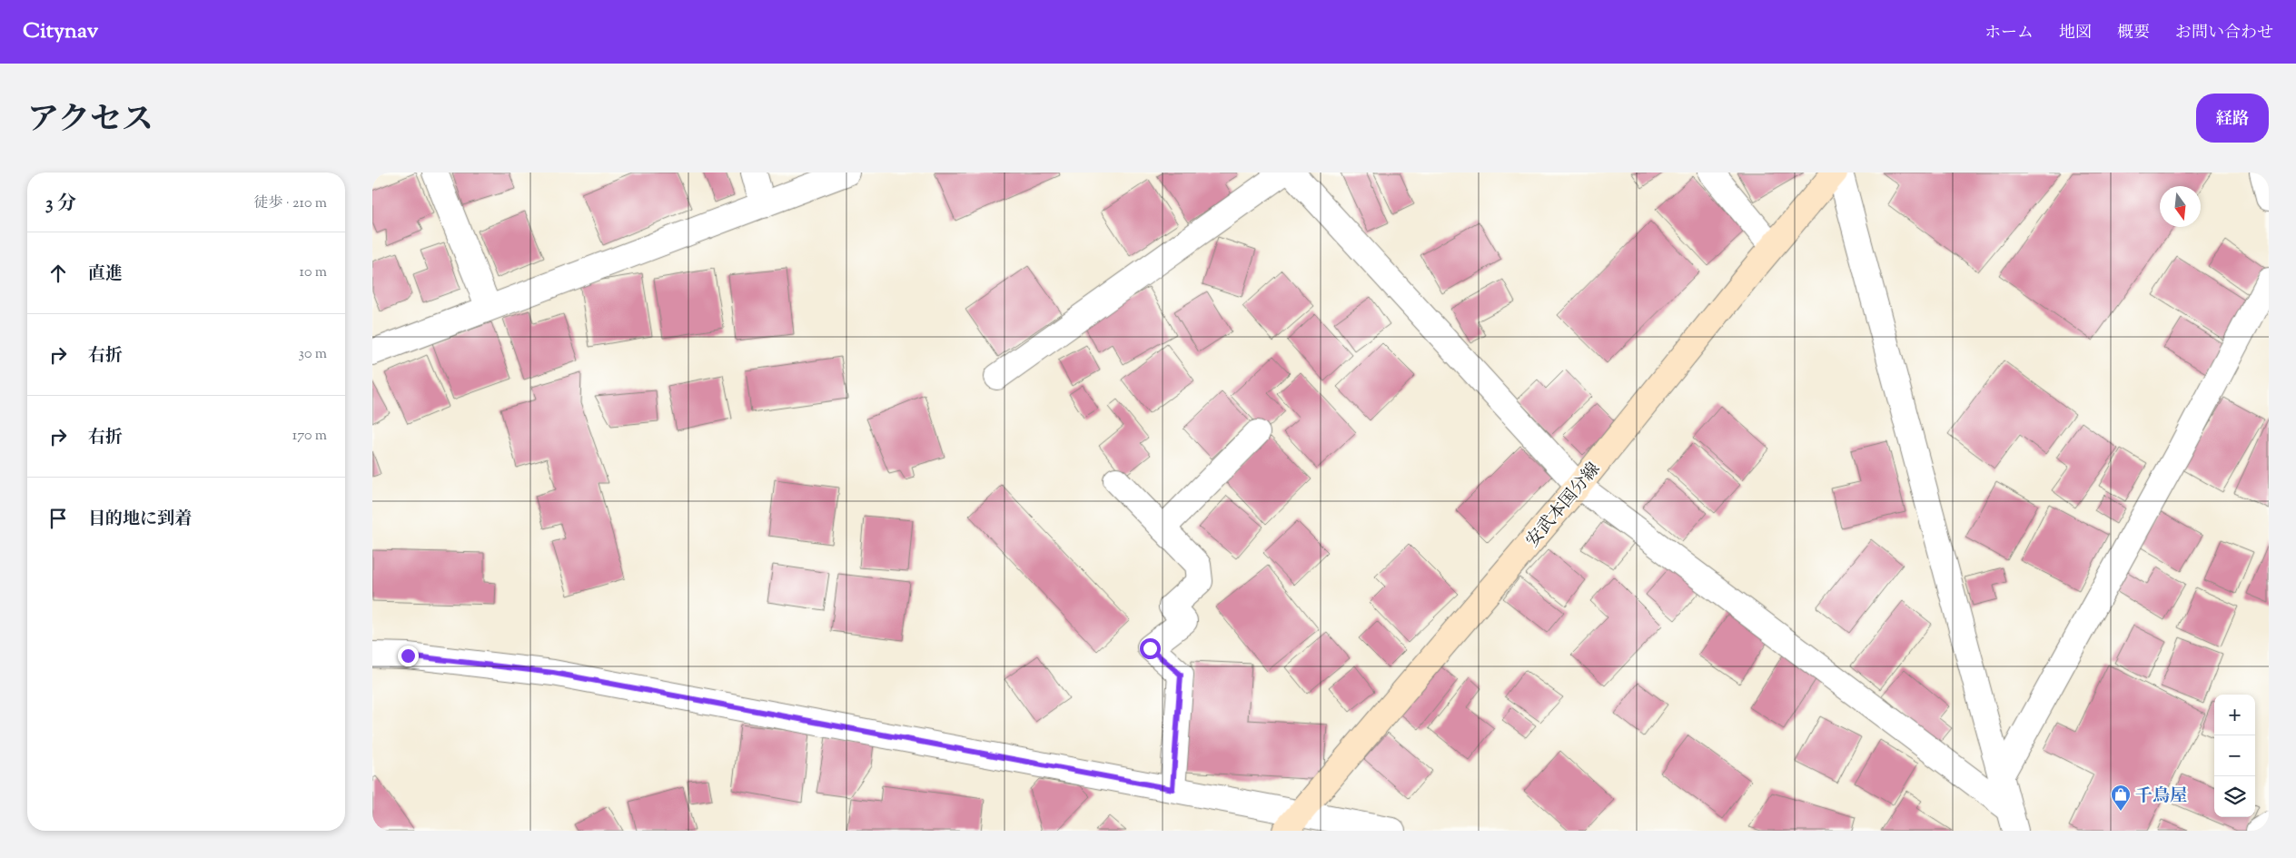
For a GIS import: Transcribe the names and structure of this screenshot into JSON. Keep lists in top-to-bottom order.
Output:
{
  "streets": {
    "main road": ["安武本国分線"]
  },
  "places": {
    "shop": ["千鳥屋"]
  },
  "north": "bottom",
  "page": {
    "header": "Citynav",
    "nav": [
      "ホーム",
      "地図",
      "概要",
      "お問い合わせ"
    ],
    "title": "アクセス",
    "buttons": "経路",
    "heading": ["3 分", "徒歩 · 210 m"],
    "list": [
      ["直進", "10 m"],
      ["右折", "30 m"],
      ["右折", "170 m"],
      "目的地に到着"
    ],
    "map_buttons": ["+", "−"]
  }
}
